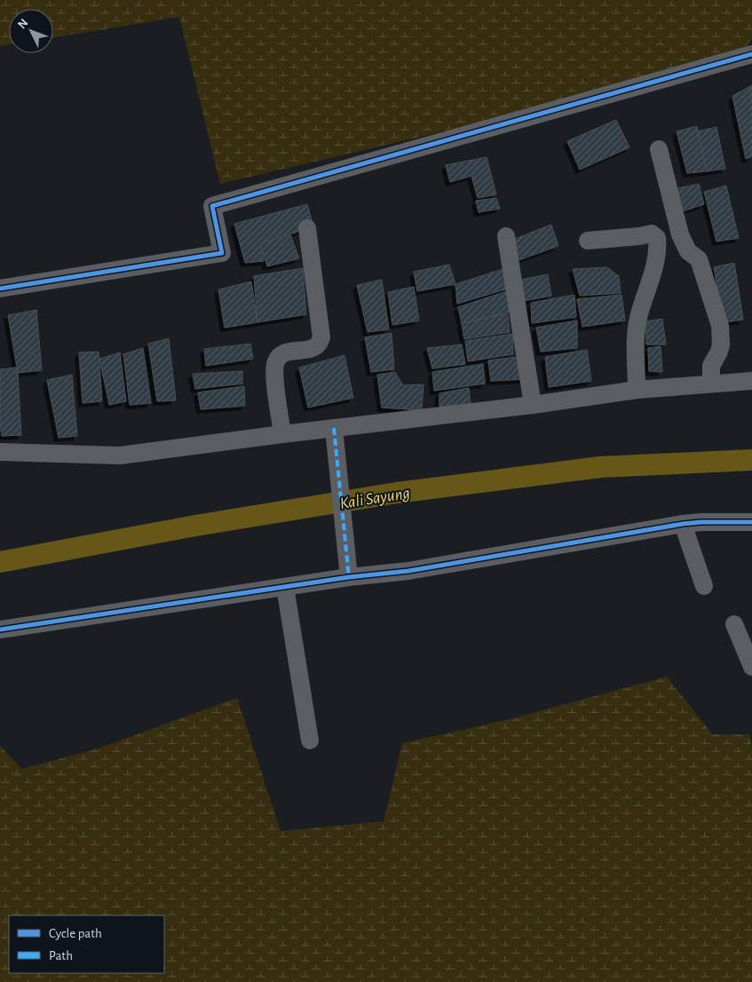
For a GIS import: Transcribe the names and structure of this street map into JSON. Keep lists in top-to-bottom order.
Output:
{
  "water": ["Kali Sayung"],
  "legend": ["Cycle path", "Path"],
  "north": "top left"
}
